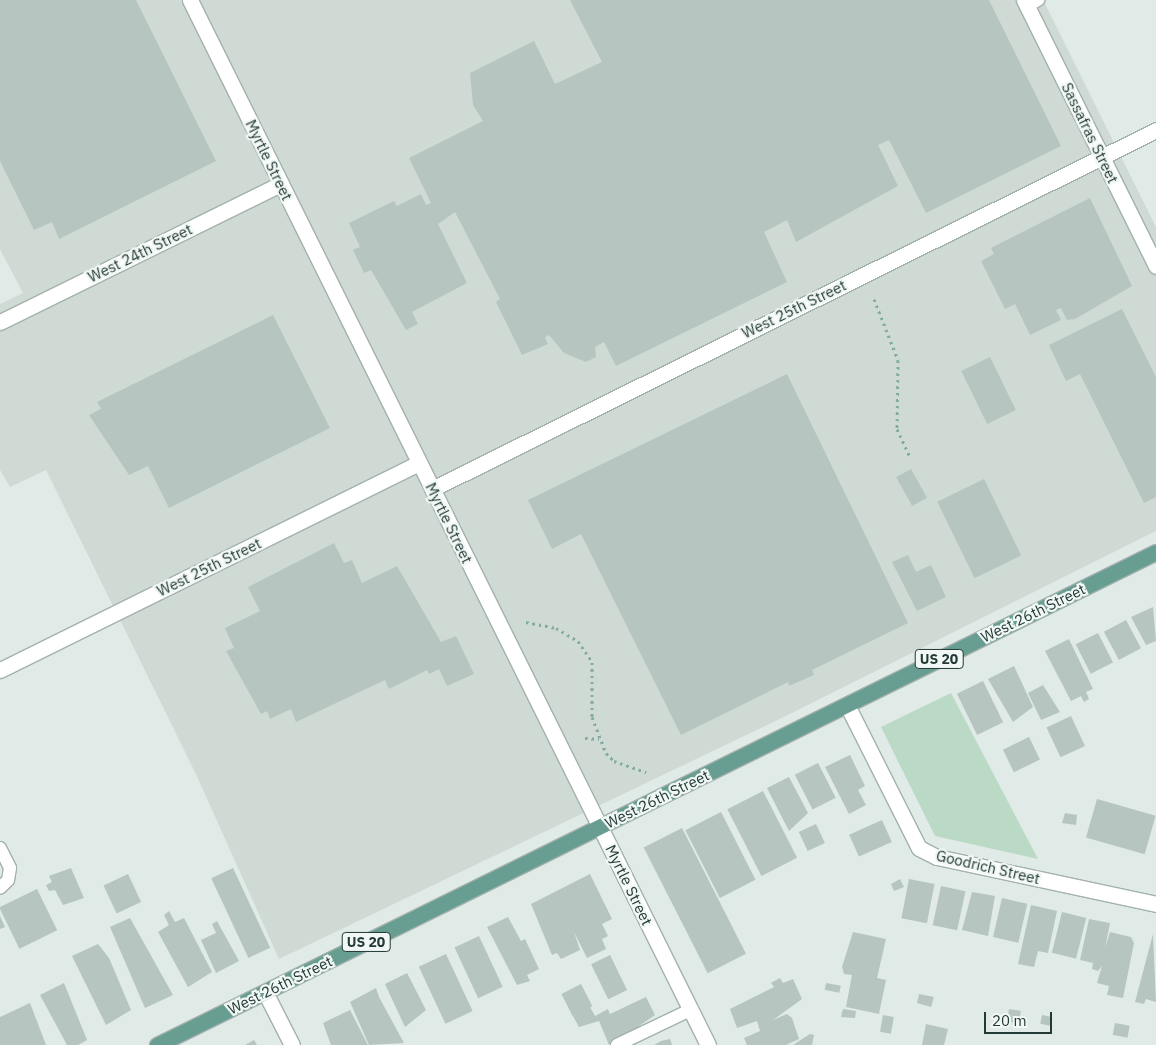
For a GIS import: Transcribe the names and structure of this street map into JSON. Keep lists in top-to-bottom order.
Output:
{
  "streets": {
    "main road": ["West 26th Street", "US 20"],
    "street": [
      "Sassafras Street",
      "Myrtle Street",
      "West 24th Street",
      "West 25th Street",
      "Goodrich Street"
    ]
  },
  "crossings": [
    ["Sassafras Street", "West 25th Street"],
    ["Myrtle Street", "West 24th Street"],
    ["Myrtle Street", "West 25th Street"],
    ["Myrtle Street", "West 26th Street"],
    ["West 26th Street", "Goodrich Street"]
  ],
  "scale_bar": "20 m"
}
